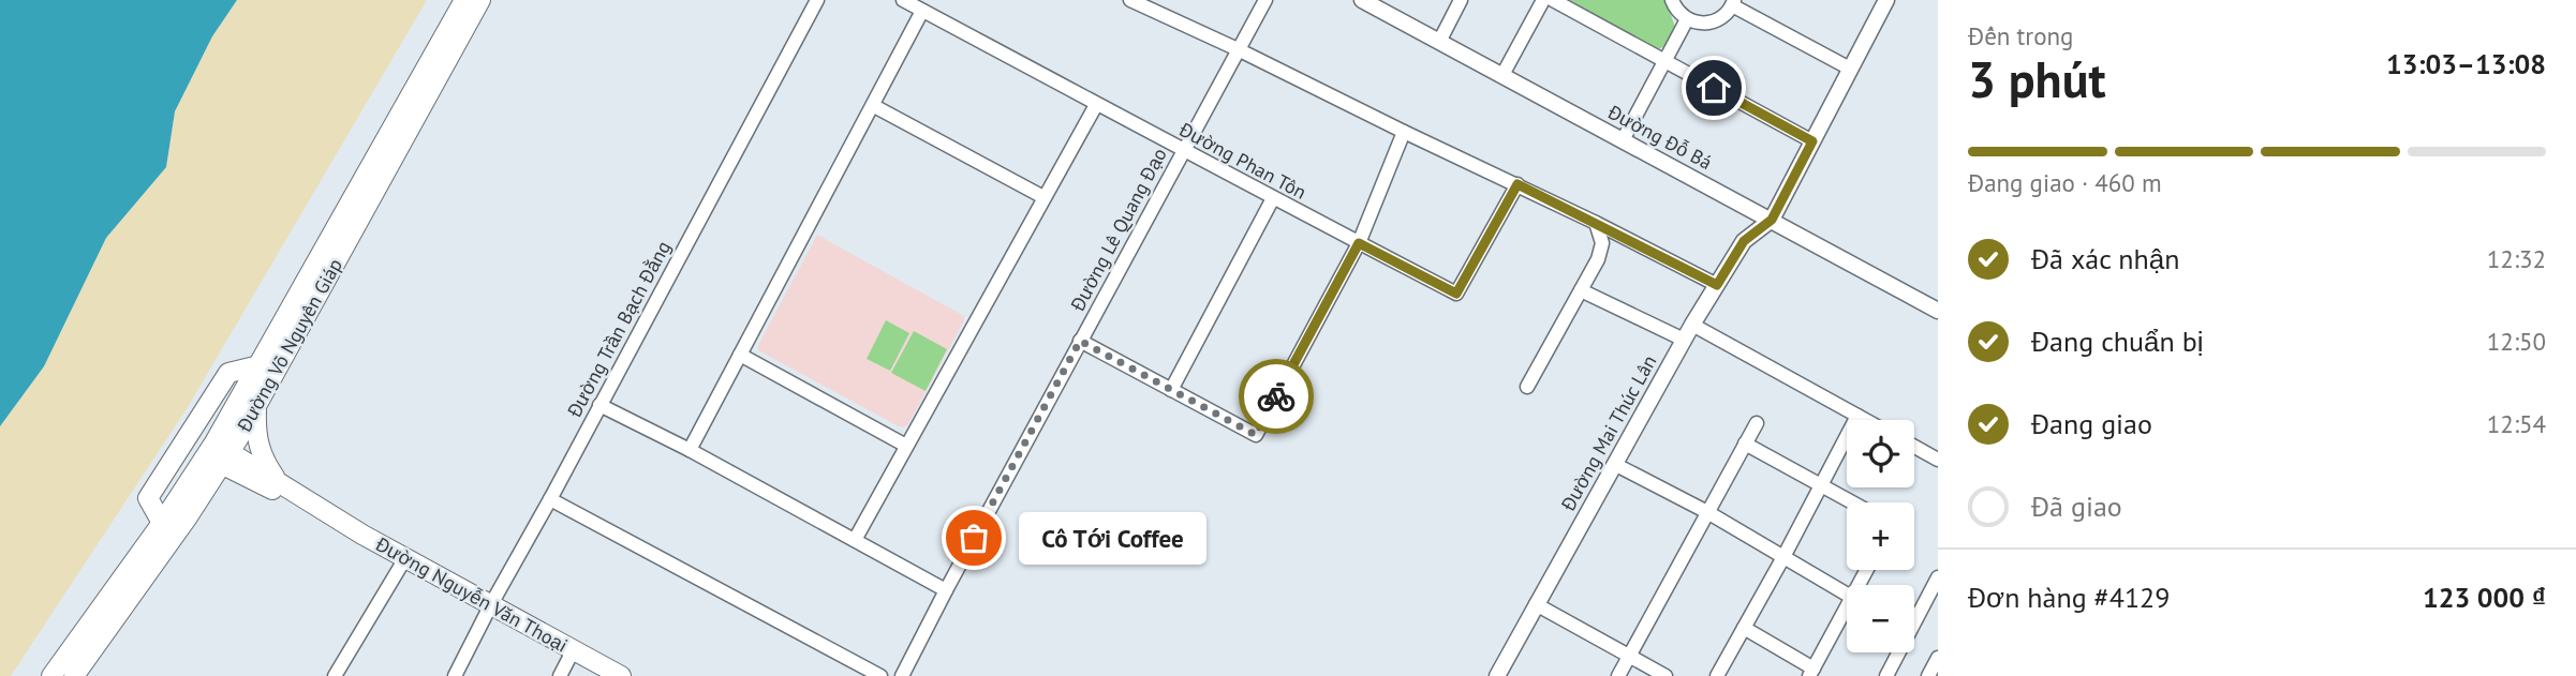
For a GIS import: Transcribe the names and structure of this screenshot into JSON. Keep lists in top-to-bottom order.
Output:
{
  "streets": {
    "main road": ["Đường Võ Nguyên Giáp", "Đường Nguyễn Văn Thoại"],
    "street": [
      "Đường Đỗ Bá",
      "Đường Phan Tôn",
      "Đường Lê Quang Đạo",
      "Đường Trần Bạch Đằng",
      "Đường Mai Thúc Lân"
    ]
  },
  "crossings": [
    ["Đường Đỗ Bá", "Đường Mai Thúc Lân"],
    ["Đường Phan Tôn", "Đường Lê Quang Đạo"],
    ["Đường Trần Bạch Đằng", "Đường Nguyễn Văn Thoại"],
    ["Đường Võ Nguyên Giáp", "Đường Nguyễn Văn Thoại"]
  ],
  "places": ["Cô Tới Coffee"],
  "page": {
    "heading": ["3 phút", "Đến trong", "13:03–13:08"],
    "panel": ["Đơn hàng #4129", "123 000 ₫"],
    "bar": "Đang giao · 460 m",
    "list": [
      ["Đã xác nhận", "12:32"],
      ["Đang chuẩn bị", "12:50"],
      ["Đang giao", "12:54"],
      "Đã giao"
    ],
    "map_buttons": ["+", "−"],
    "bubble": "Cô Tới Coffee"
  }
}
